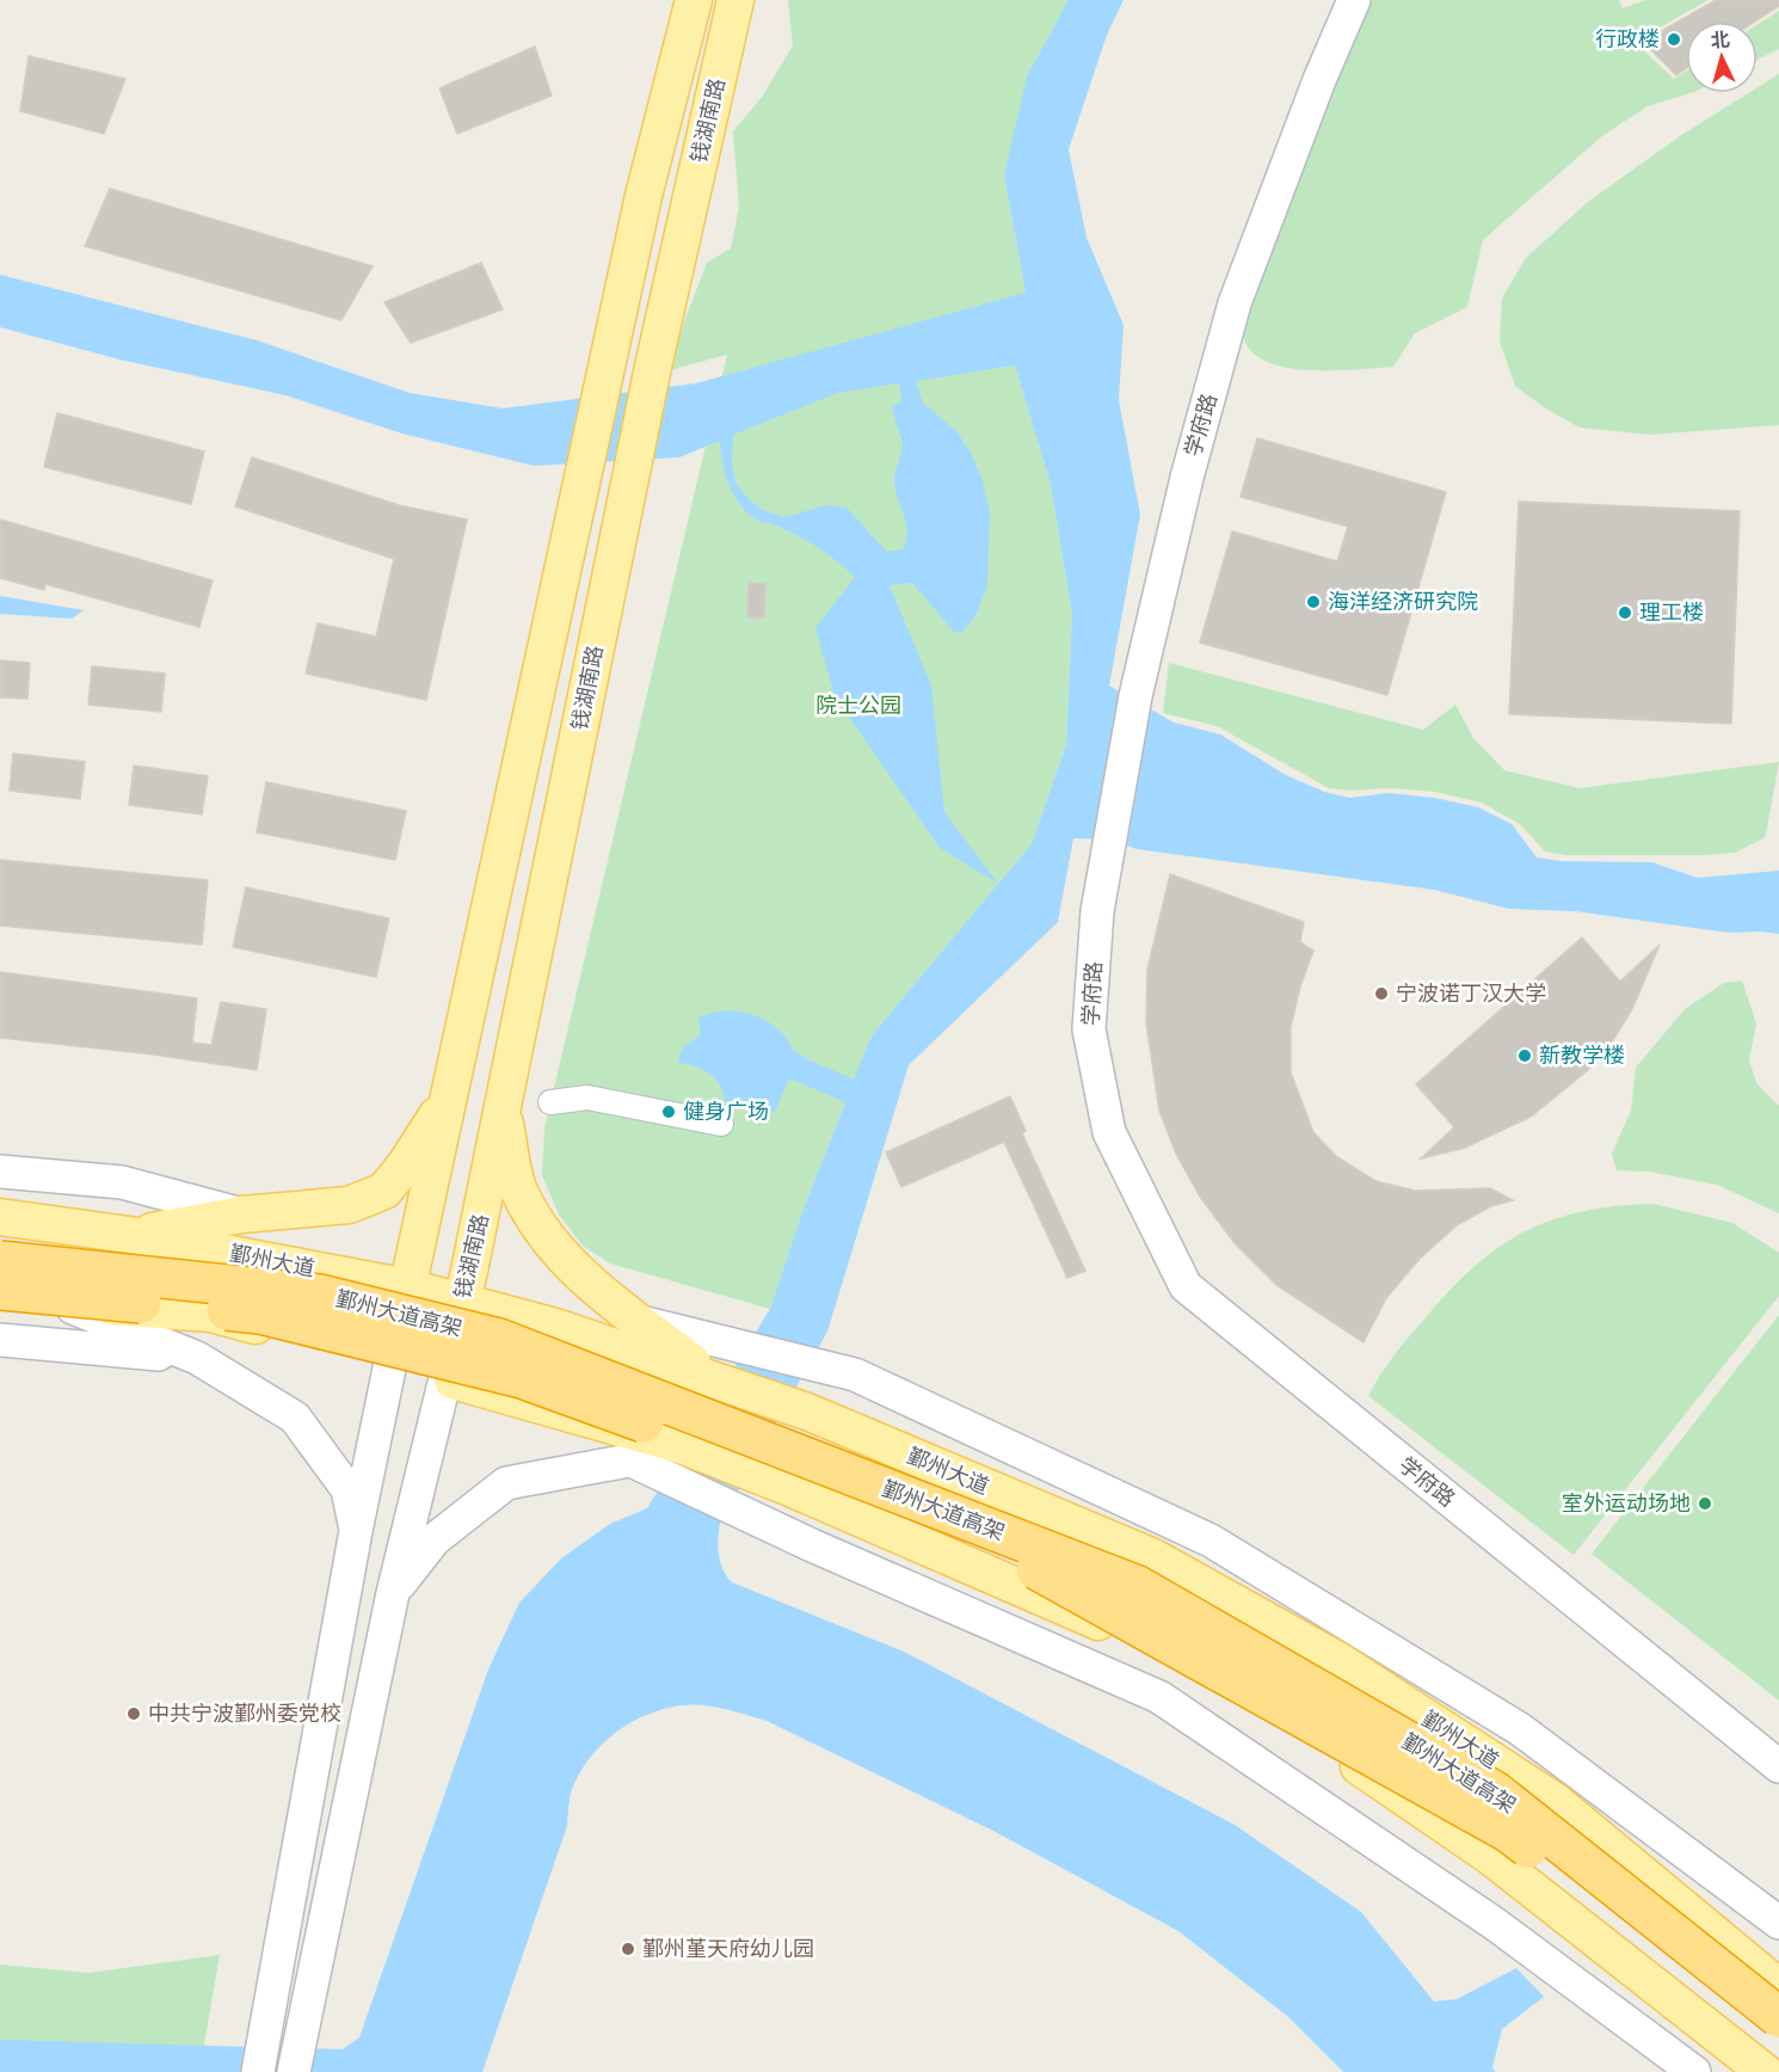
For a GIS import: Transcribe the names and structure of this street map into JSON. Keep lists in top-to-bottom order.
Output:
{
  "streets": {
    "highway": ["鄞州大道高架"],
    "main road": ["钱湖南路", "鄞州大道"],
    "street": ["学府路"]
  },
  "crossings": [
    ["钱湖南路", "鄞州大道"]
  ],
  "parks": ["院士公园"],
  "places": [
    "行政楼",
    "海洋经济研究院",
    "理工楼",
    "宁波诺丁汉大学",
    "新教学楼",
    "健身广场",
    "室外运动场地",
    "中共宁波鄞州委党校",
    "鄞州堇天府幼儿园"
  ],
  "north": "top"
}
